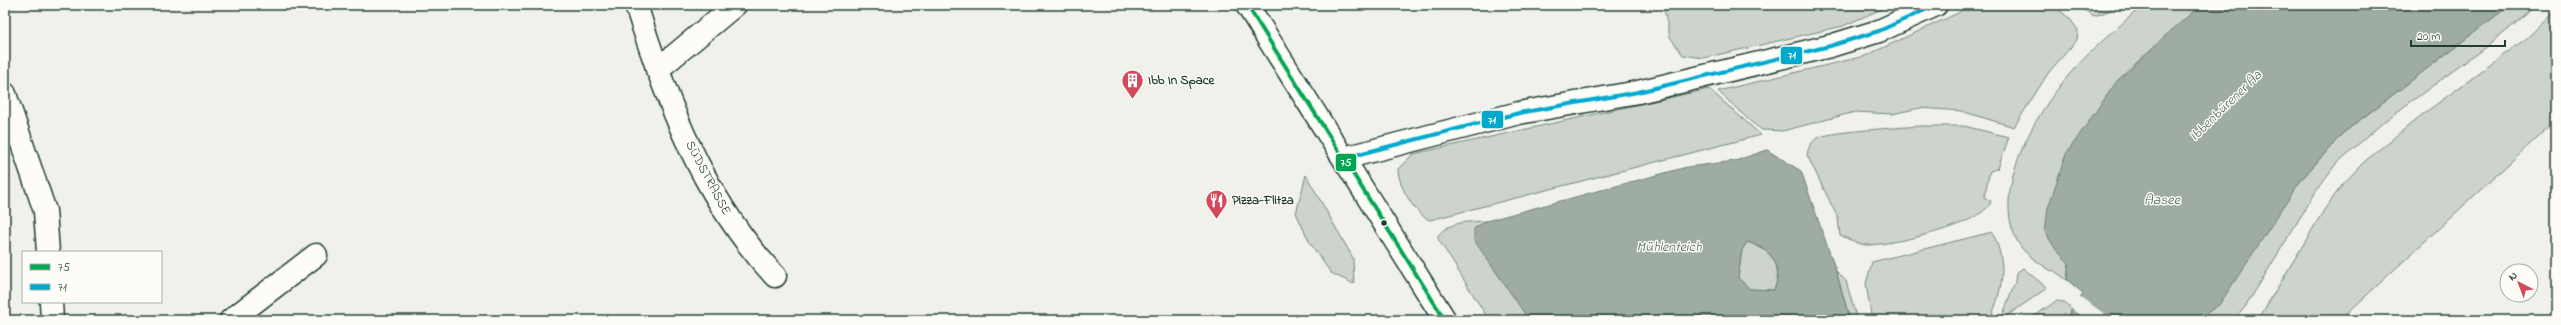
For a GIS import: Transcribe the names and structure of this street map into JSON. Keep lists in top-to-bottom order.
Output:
{
  "streets": {
    "street": ["SÜDSTRASSE"]
  },
  "water": ["Ibbenbürener Aa", "Aasee", "Mühlenteich"],
  "places": {
    "building": ["Ibb In Space"],
    "restaurant": ["Pizza-Flitza"]
  },
  "lines": ["transit line 75", "transit line 71"],
  "legend": ["75", "71"],
  "scale_bar": "20 m",
  "north": "top left"
}
